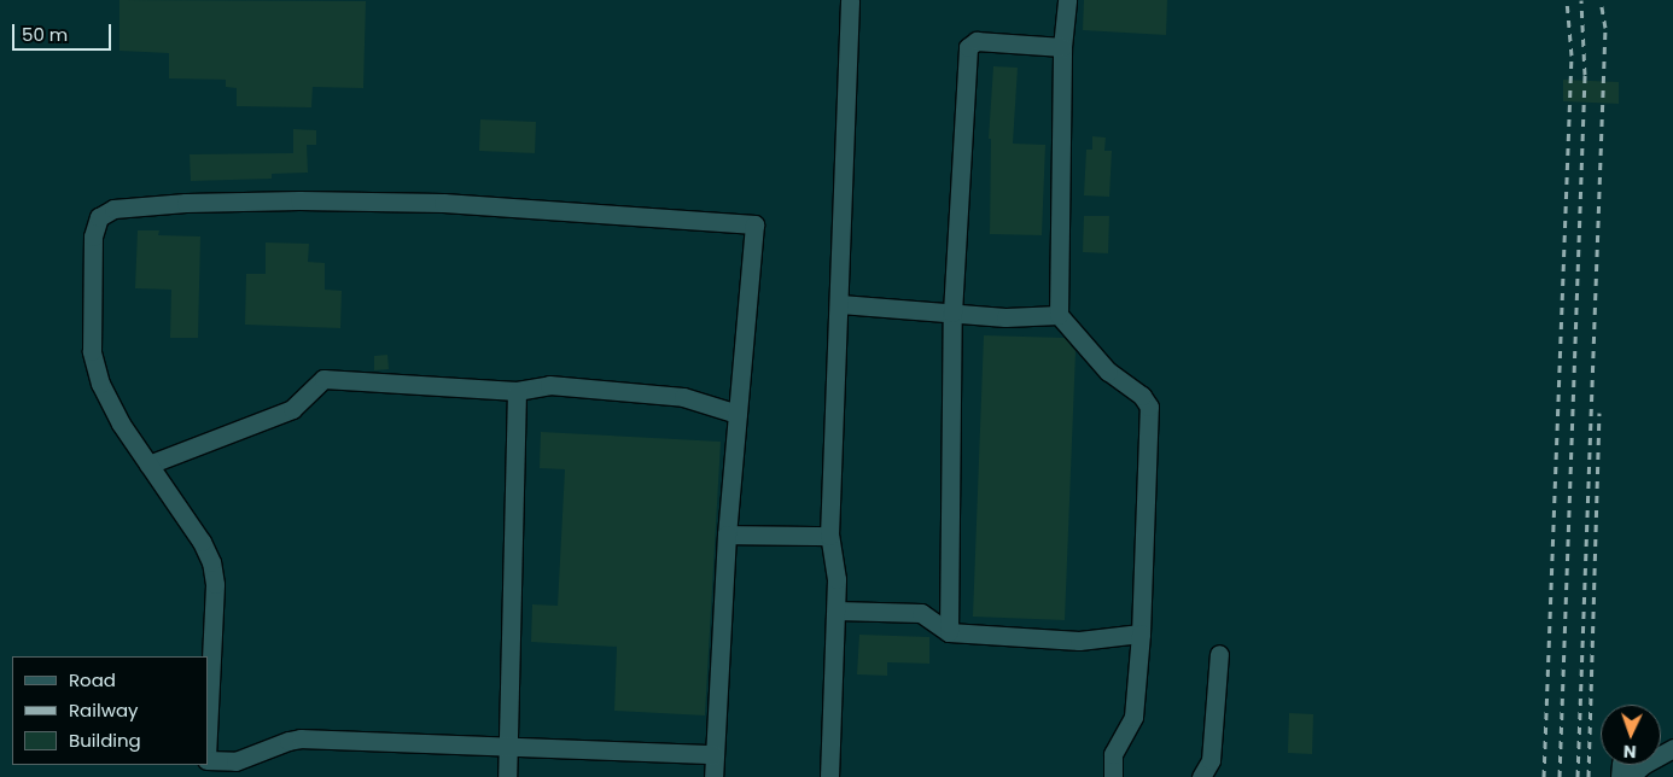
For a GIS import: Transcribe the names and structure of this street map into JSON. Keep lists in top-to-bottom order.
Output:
{
  "legend": ["Road", "Railway", "Building"],
  "scale_bar": "50 m",
  "north": "bottom"
}
